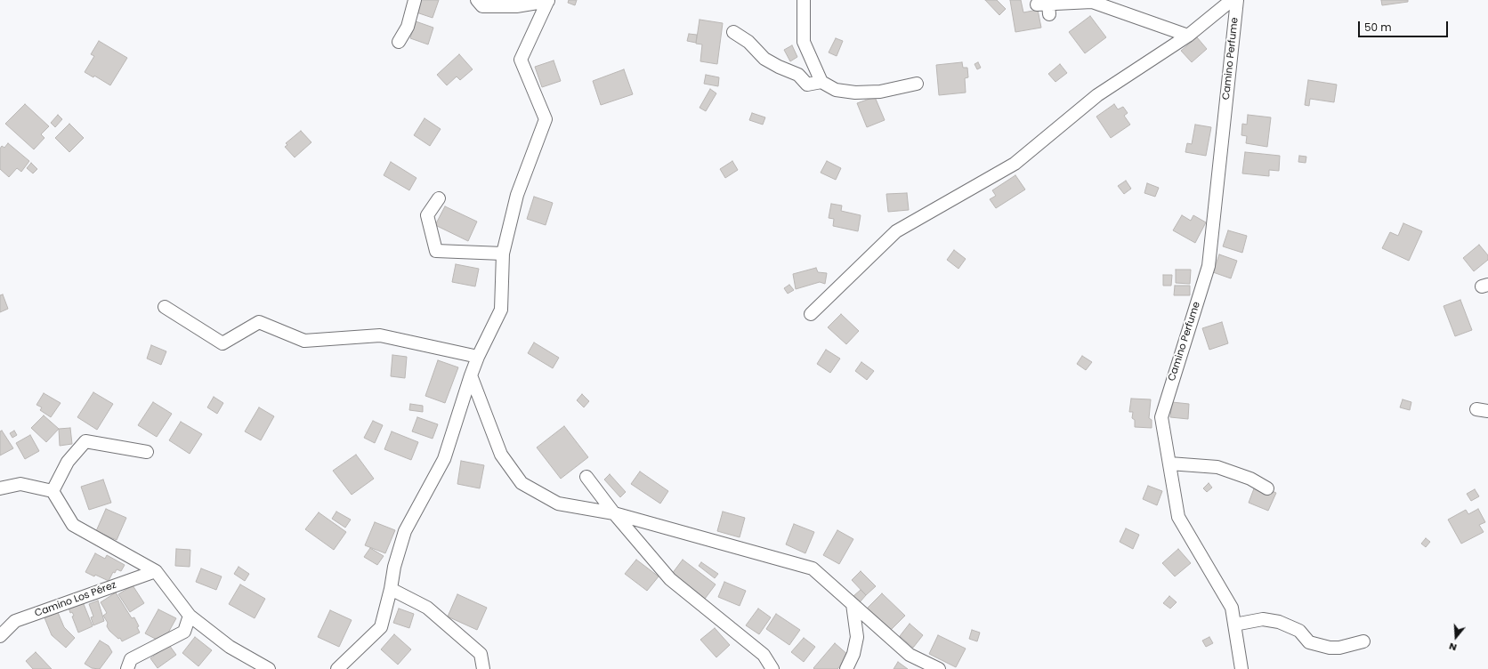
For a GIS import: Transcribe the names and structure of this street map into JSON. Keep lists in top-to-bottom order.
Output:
{
  "streets": {
    "street": ["Camino Perfume", "Camino Los Pérez"]
  },
  "scale_bar": "50 m",
  "north": "bottom"
}
